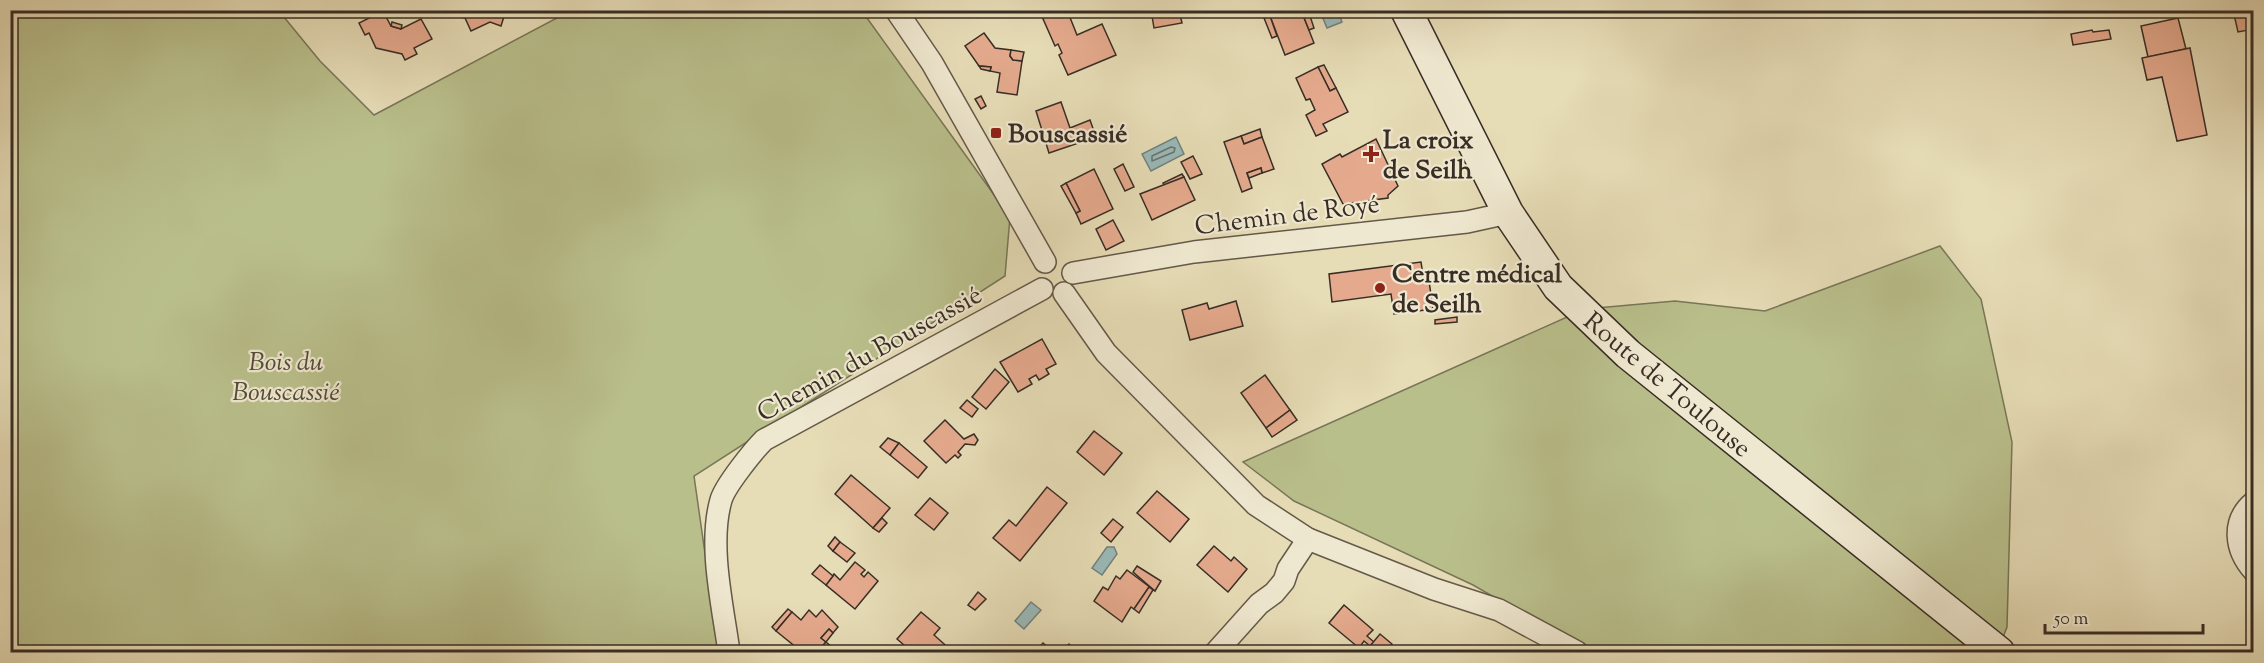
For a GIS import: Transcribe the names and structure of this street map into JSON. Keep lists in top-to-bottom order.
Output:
{
  "streets": {
    "main road": ["Route de Toulouse"],
    "street": ["Chemin de Royé", "Chemin du Bouscassié"]
  },
  "crossings": [
    ["Chemin de Royé", "Chemin du Bouscassié"],
    ["Chemin de Royé", "Route de Toulouse"]
  ],
  "parks": ["Bois du Bouscassié"],
  "places": {
    "transit": ["Bouscassié"],
    "health": ["La croix de Seilh"],
    "other": ["Centre médical de Seilh"]
  },
  "scale_bar": "50 m"
}
